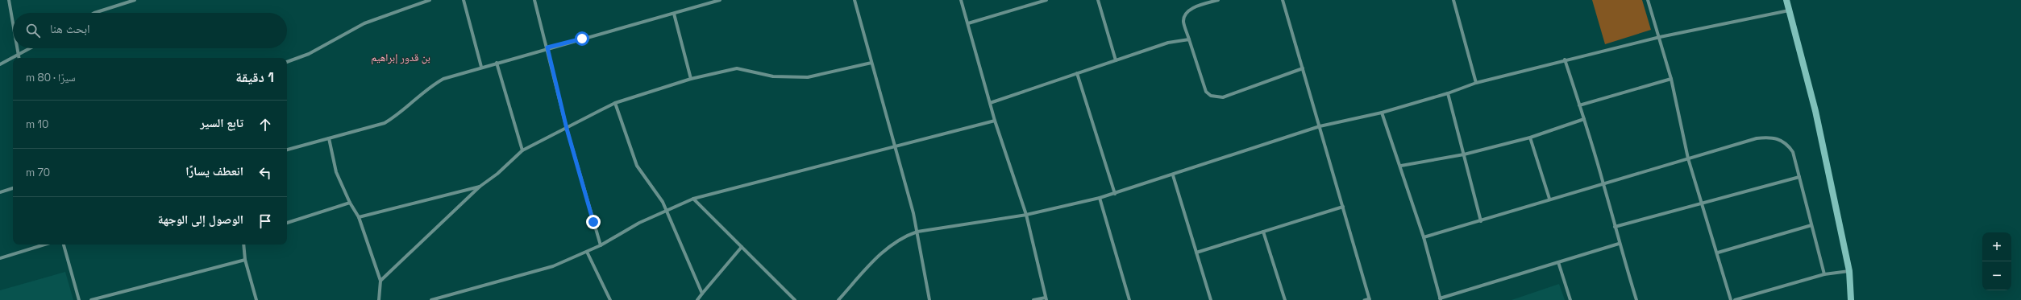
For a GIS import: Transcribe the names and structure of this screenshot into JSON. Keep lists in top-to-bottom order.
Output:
{
  "districts": ["بن قدور إبراهيم"],
  "page": {
    "search": "ابحث هنا",
    "heading": ["1 دقيقة", "سيرًا · 80 m"],
    "list": [
      ["تابع السير", "10 m"],
      ["انعطف يسارًا", "70 m"],
      "الوصول إلى الوجهة"
    ],
    "map_buttons": ["+", "−"]
  }
}
